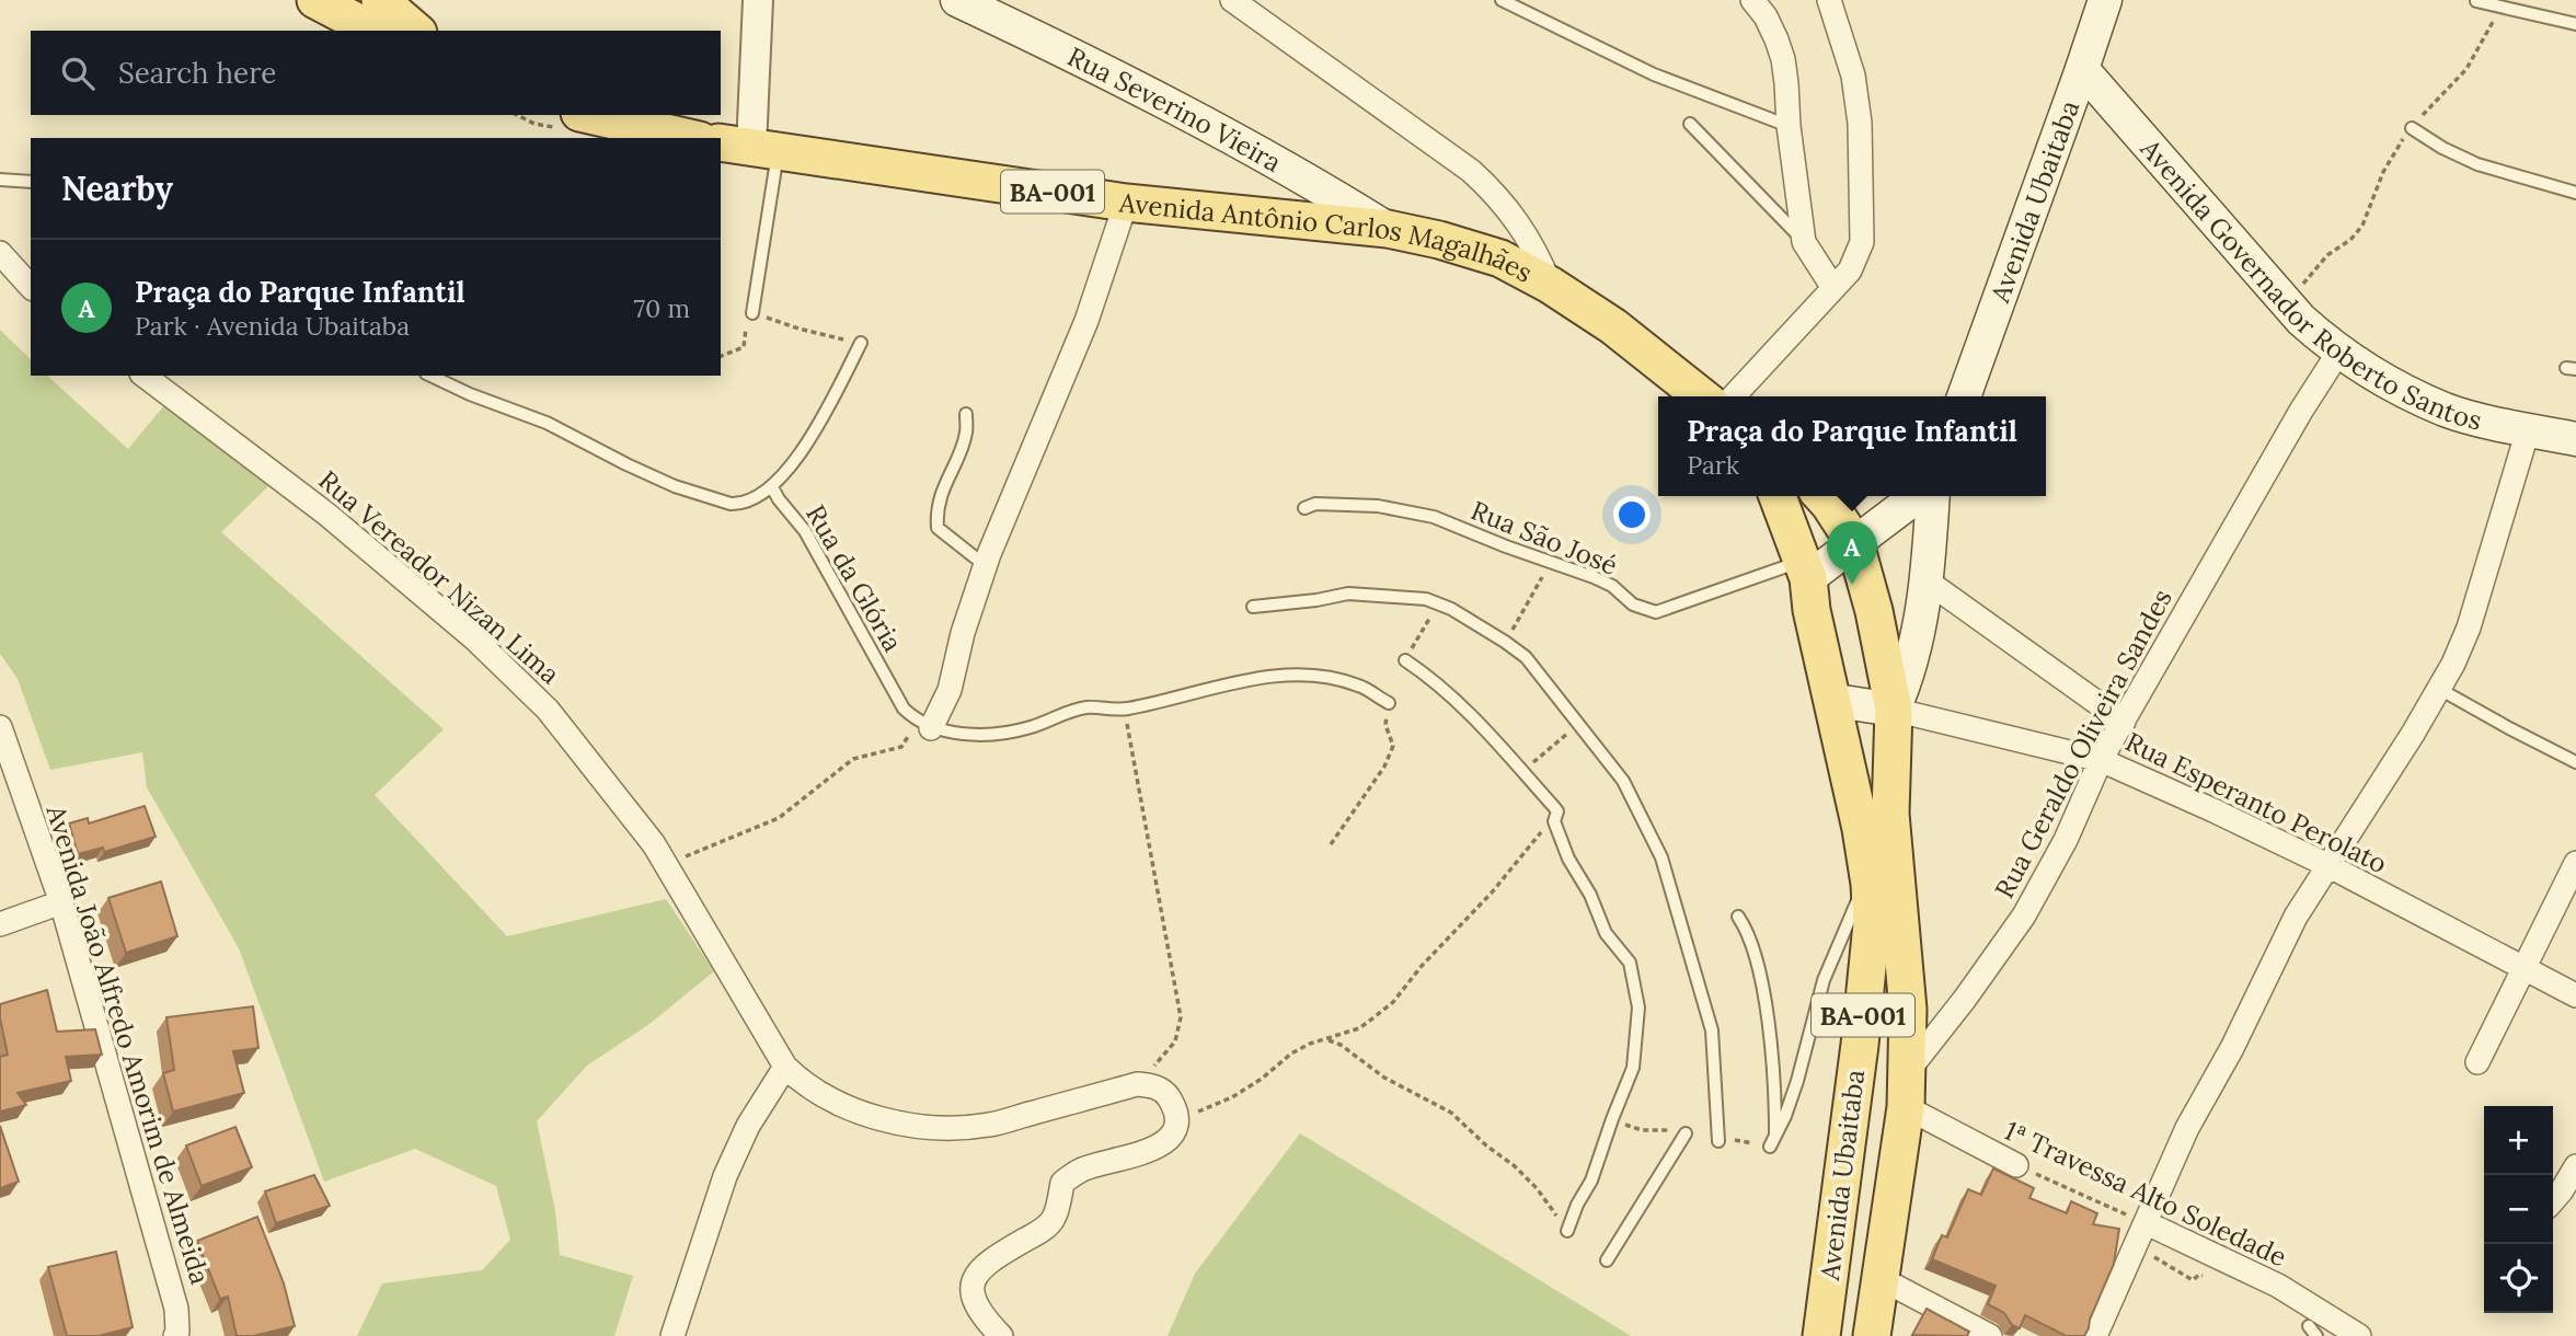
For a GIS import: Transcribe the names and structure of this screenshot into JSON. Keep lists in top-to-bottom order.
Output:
{
  "streets": {
    "main road": [
      "Rua Severino Vieira",
      "BA-001",
      "Avenida Ubaitaba",
      "Avenida Antônio Carlos Magalhães",
      "Avenida Governador Roberto Santos"
    ],
    "street": [
      "Rua Vereador Nizan Lima",
      "Rua Geraldo Oliveira Sandes",
      "Rua Esperanto Perolato",
      "Avenida João Alfredo Amorim de Almeida",
      "1ª Travessa Alto Soledade"
    ],
    "lane": ["Rua São José", "Rua da Glória"]
  },
  "crossings": [
    ["Rua Severino Vieira", "Avenida Antônio Carlos Magalhães"],
    ["BA-001", "Avenida Ubaitaba"],
    ["BA-001", "Rua São José"],
    ["Avenida Ubaitaba", "Avenida Governador Roberto Santos"],
    ["Avenida Ubaitaba", "Rua São José"],
    ["Avenida Ubaitaba", "Rua Geraldo Oliveira Sandes"],
    ["Avenida Ubaitaba", "Rua Esperanto Perolato"],
    ["Avenida Ubaitaba", "1ª Travessa Alto Soledade"],
    ["Avenida Governador Roberto Santos", "Rua Geraldo Oliveira Sandes"],
    ["Rua Geraldo Oliveira Sandes", "Rua Esperanto Perolato"]
  ],
  "page": {
    "search": "Search here",
    "heading": "Nearby",
    "list": [
      {
        "mark": "A",
        "name": "Praça do Parque Infantil",
        "note": "Park · Avenida Ubaitaba",
        "value": "70 m"
      }
    ],
    "popup": ["Praça do Parque Infantil", "Park"],
    "pins": "A",
    "map_buttons": ["+", "−"]
  }
}
